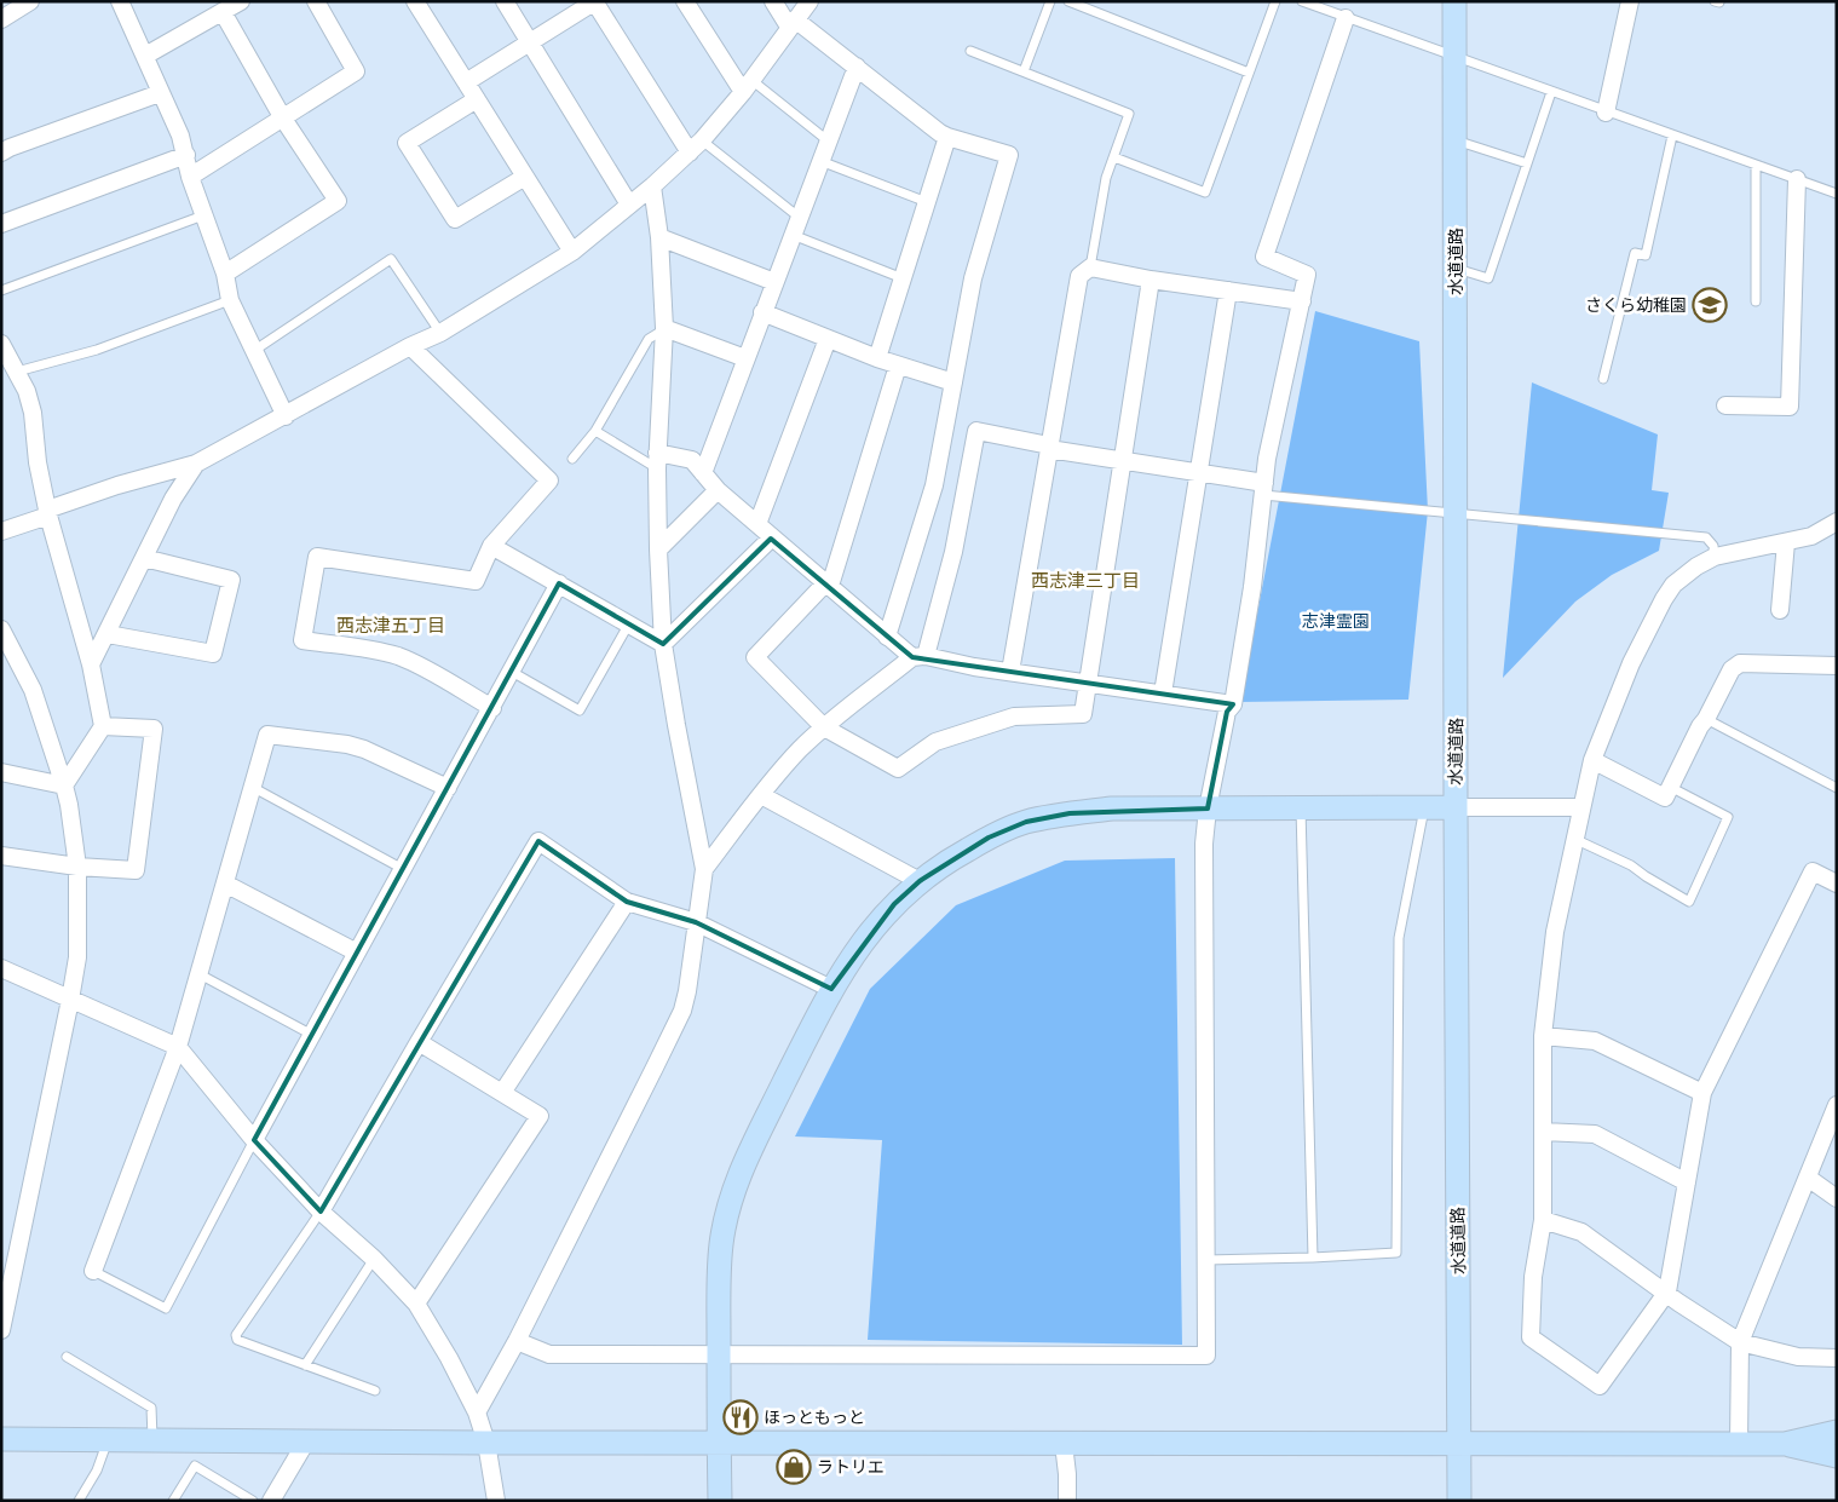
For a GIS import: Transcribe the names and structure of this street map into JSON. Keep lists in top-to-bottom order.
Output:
{
  "streets": {
    "street": ["水道道路"]
  },
  "districts": ["西志津三丁目", "西志津五丁目"],
  "parks": ["志津霊園"],
  "places": {
    "school or university": ["さくら幼稚園"],
    "restaurant": ["ほっともっと"],
    "shop": ["ラトリエ"]
  }
}
